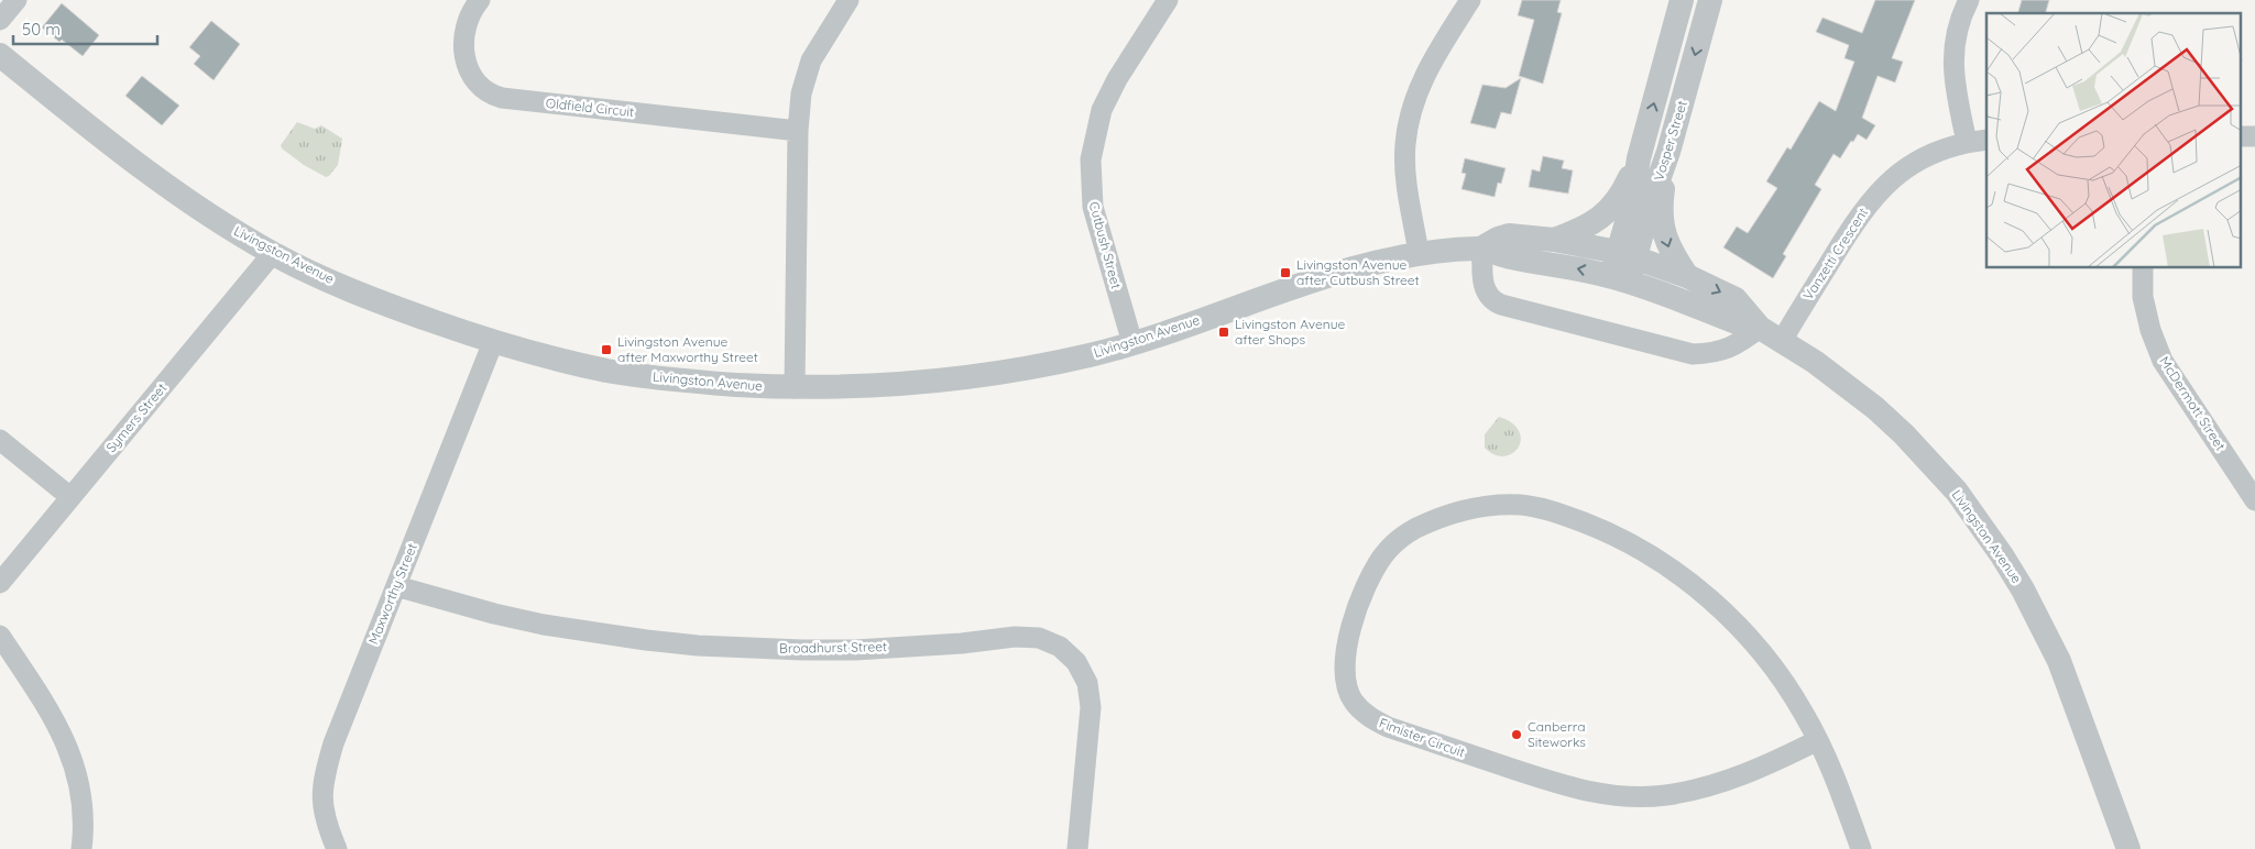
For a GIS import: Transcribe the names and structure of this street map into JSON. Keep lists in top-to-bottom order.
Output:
{
  "streets": {
    "street": [
      "Oldfield Circuit",
      "Vosper Street",
      "Cutbush Street",
      "Vanzetti Crescent",
      "Livingston Avenue",
      "McDermott Street",
      "Symers Street",
      "Maxworthy Street",
      "Broadhurst Street",
      "Fimister Circuit"
    ]
  },
  "crossings": [
    ["Vosper Street", "Livingston Avenue"],
    ["Cutbush Street", "Livingston Avenue"],
    ["Vanzetti Crescent", "Livingston Avenue"],
    ["Livingston Avenue", "Symers Street"],
    ["Livingston Avenue", "Maxworthy Street"],
    ["Maxworthy Street", "Broadhurst Street"]
  ],
  "places": {
    "transit": ["Livingston Avenue after Cutbush Street", "Livingston Avenue after Shops", "Livingston Avenue after Maxworthy Street"],
    "other": ["Canberra Siteworks"]
  },
  "scale_bar": "50 m"
}
